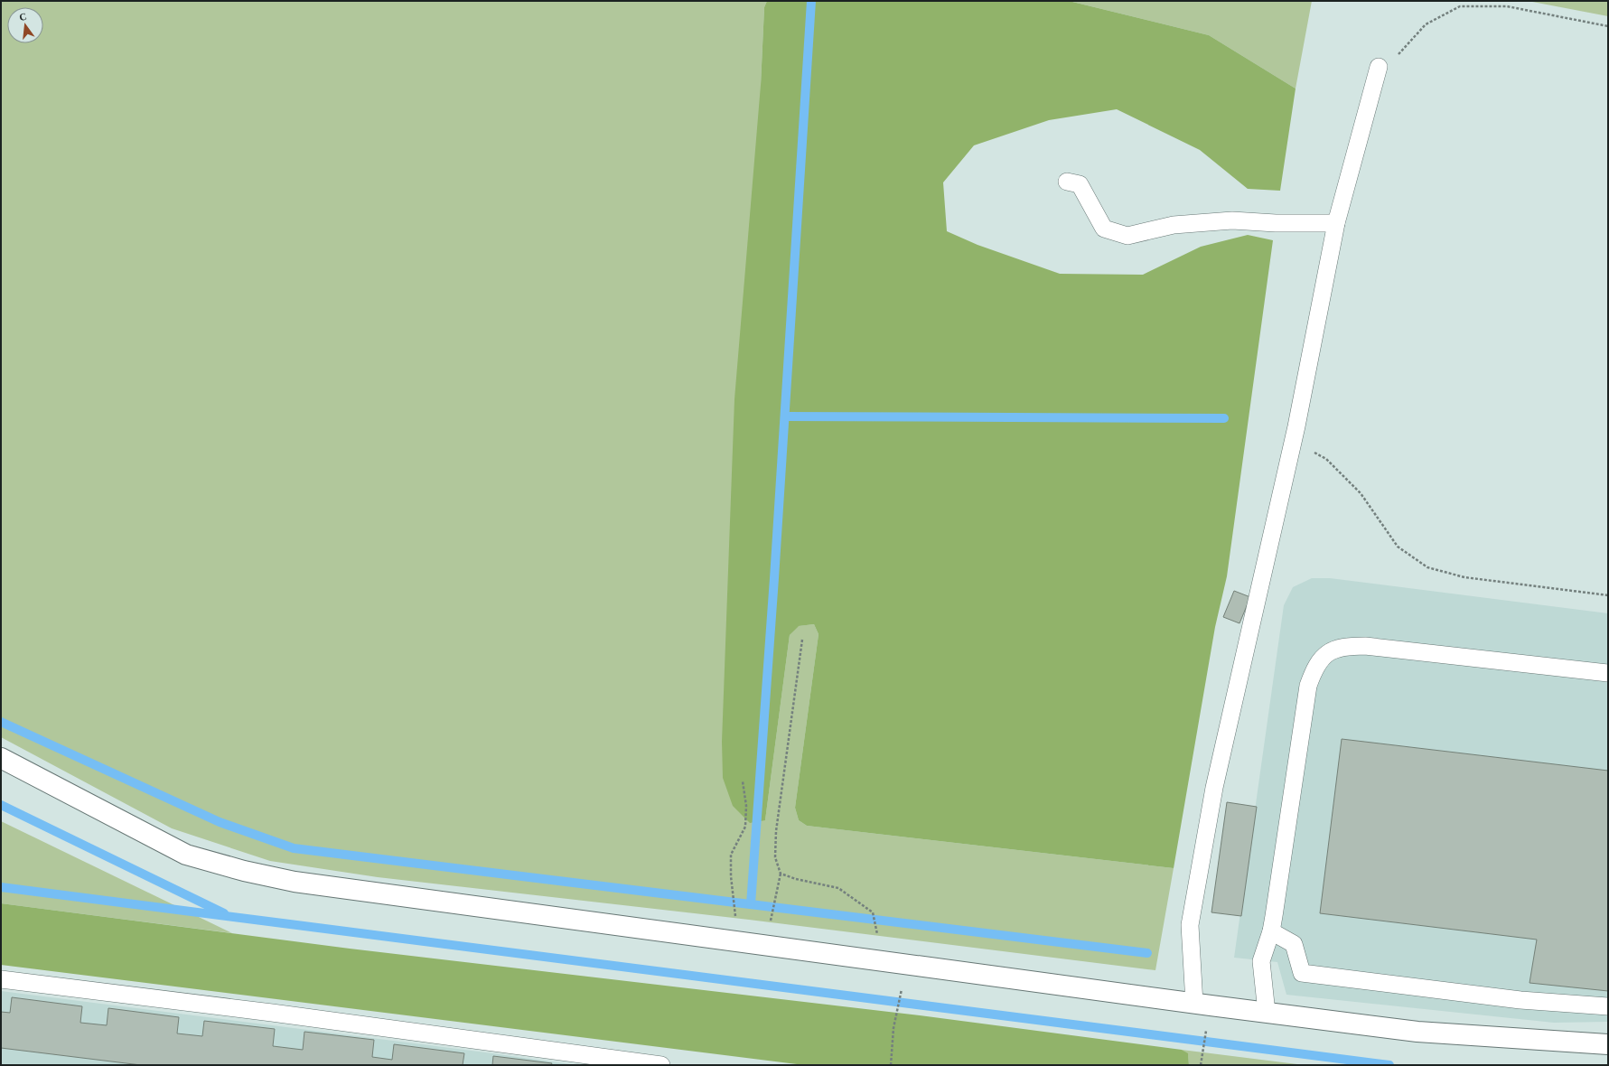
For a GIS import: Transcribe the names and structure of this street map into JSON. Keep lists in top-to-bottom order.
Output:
{
  "north": "top"
}
